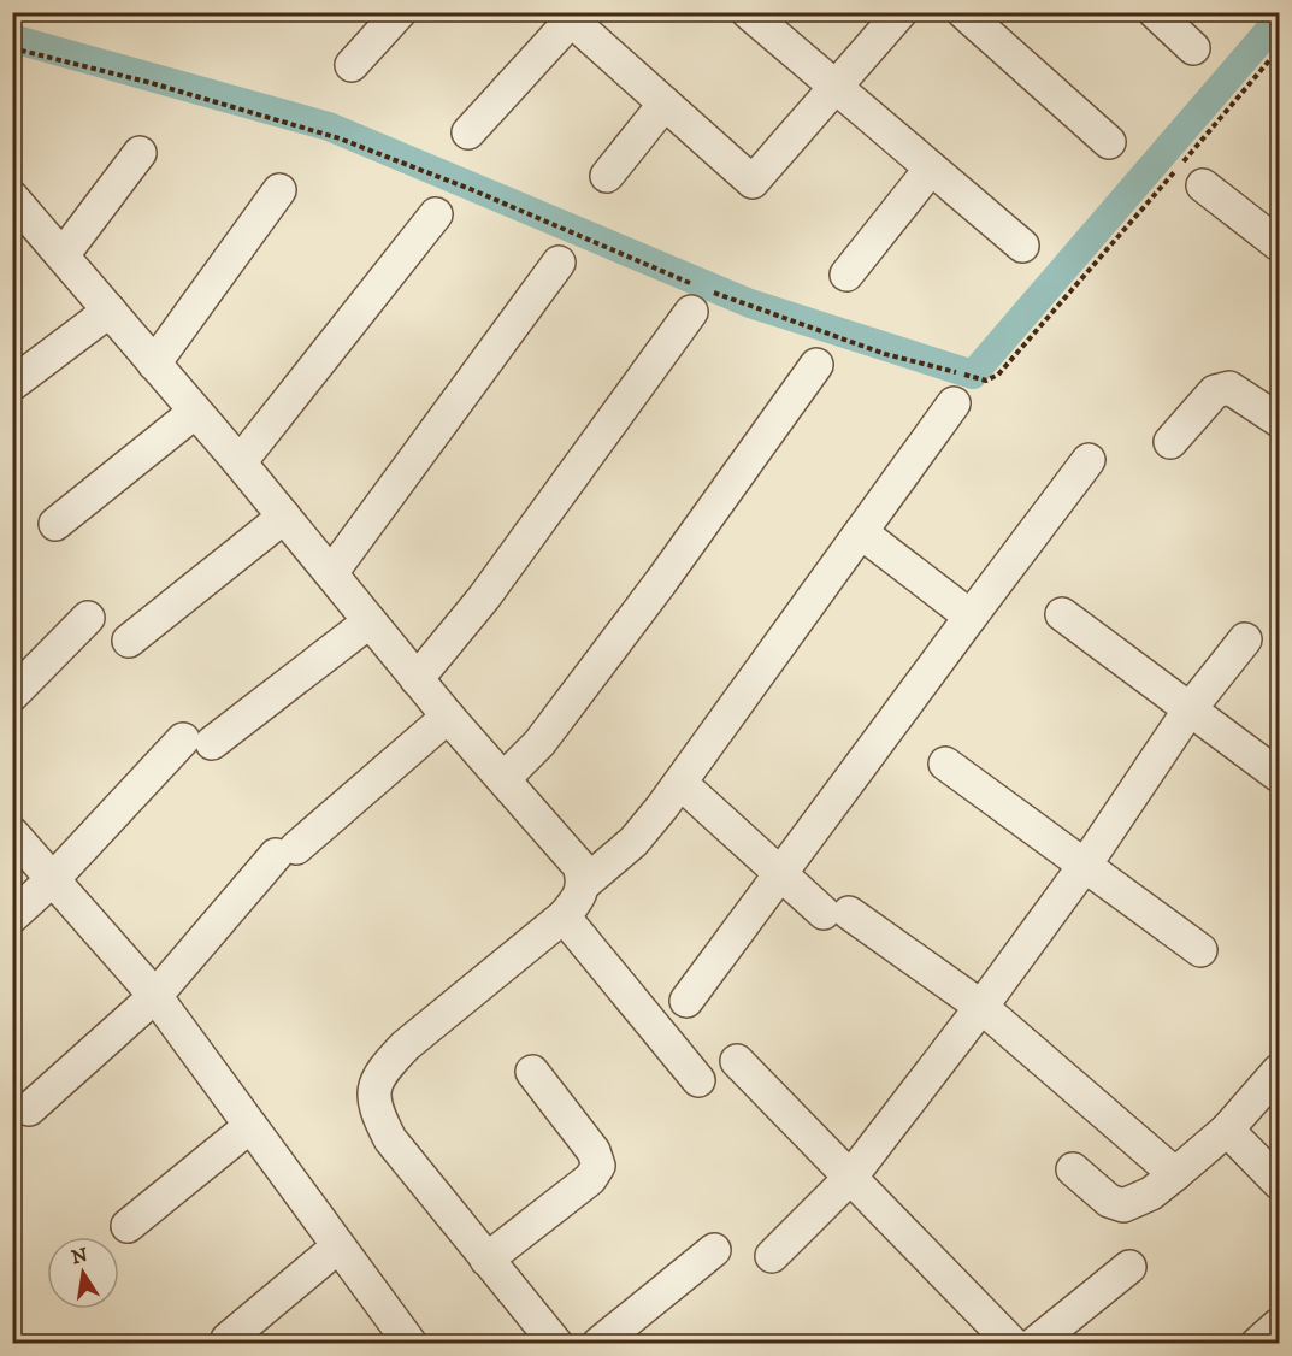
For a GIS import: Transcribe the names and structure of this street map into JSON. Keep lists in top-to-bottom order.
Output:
{
  "north": "top"
}
